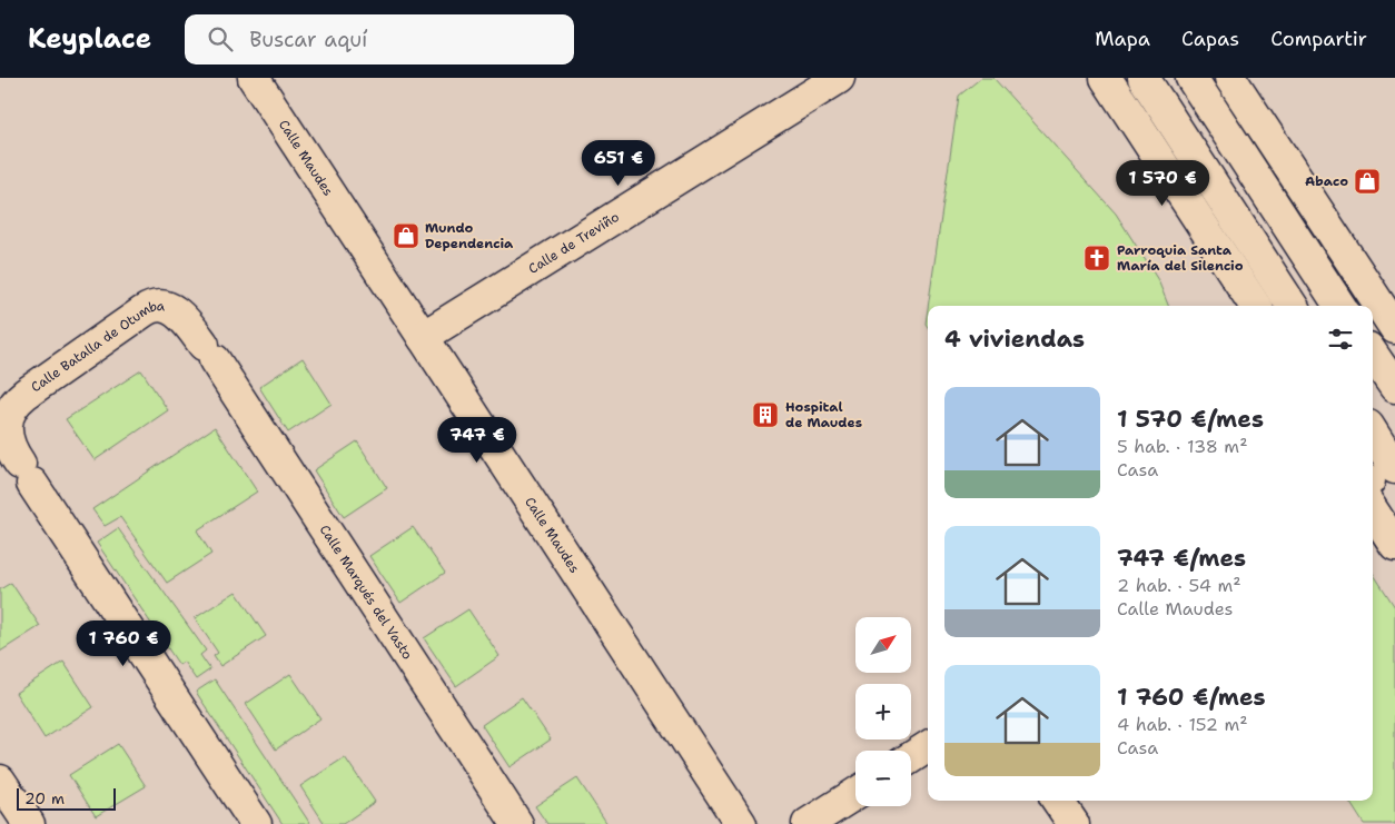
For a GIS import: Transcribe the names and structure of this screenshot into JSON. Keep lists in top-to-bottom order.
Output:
{
  "streets": {
    "street": [
      "Calle Maudes",
      "Calle de Treviño",
      "Calle Batalla de Otumba",
      "Calle Marqués del Vasto"
    ]
  },
  "crossings": [
    ["Calle Maudes", "Calle de Treviño"],
    ["Calle Batalla de Otumba", "Calle Marqués del Vasto"]
  ],
  "places": {
    "shop": ["Abaco", "Mundo Dependencia"],
    "church": ["Parroquia Santa María del Silencio"],
    "building": ["Hospital de Maudes"]
  },
  "scale_bar": "20 m",
  "north": "top right",
  "page": {
    "header": "Keyplace",
    "search": "Buscar aquí",
    "nav": ["Mapa", "Capas", "Compartir"],
    "price": [
      "651 €",
      "1 570 €",
      "747 €",
      "1 760 €"
    ],
    "heading": "4 viviendas",
    "list": [
      {
        "name": "1 570 €/mes",
        "note": "5 hab. · 138 m² · Casa"
      },
      {
        "name": "747 €/mes",
        "note": "2 hab. · 54 m² · Calle Maudes"
      },
      {
        "name": "1 760 €/mes",
        "note": "4 hab. · 152 m² · Casa"
      }
    ],
    "map_buttons": ["+", "−"],
    "scale": "20 m"
  }
}
